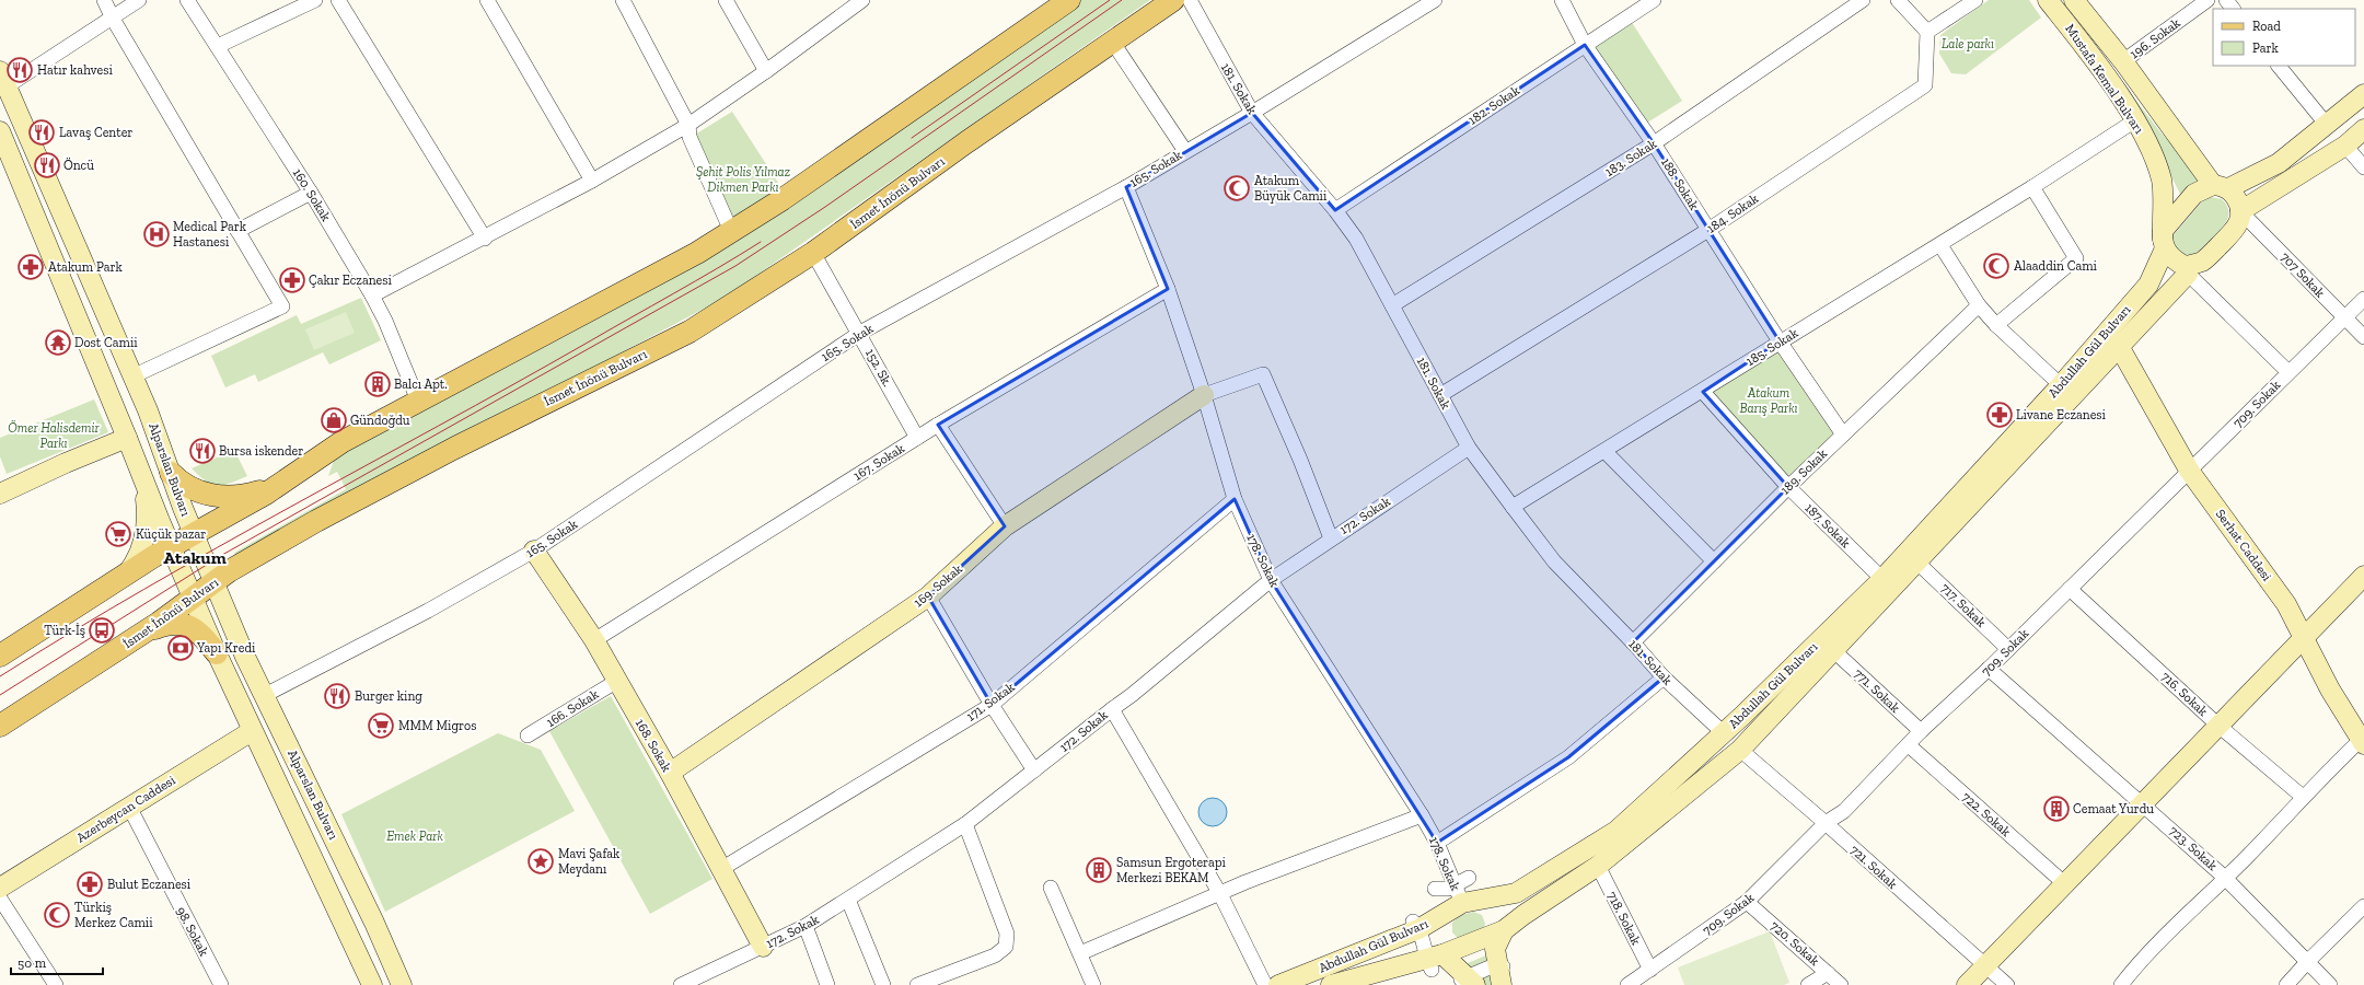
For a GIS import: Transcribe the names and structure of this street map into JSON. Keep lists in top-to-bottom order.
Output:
{
  "streets": {
    "main road": [
      "Mustafa Kemal Bulvarı",
      "İsmet İnönü Bulvarı",
      "Abdullah Gül Bulvarı",
      "Alparslan Bulvarı",
      "Serhat Caddesi",
      "169. Sokak",
      "168. Sokak",
      "Azerbeycan Caddesi"
    ],
    "street": [
      "196. Sokak",
      "181. Sokak",
      "182. Sokak",
      "183. Sokak",
      "165. Sokak",
      "188. Sokak",
      "160. Sokak",
      "184. Sokak",
      "707 Sokak",
      "185. Sokak",
      "152. Sk.",
      "709. Sokak",
      "167. Sokak",
      "189. Sokak",
      "172. Sokak",
      "187. Sokak",
      "178. Sokak",
      "717. Sokak",
      "771. Sokak",
      "716. Sokak",
      "171. Sokak",
      "166. Sokak",
      "722. Sokak",
      "723. Sokak",
      "721. Sokak",
      "718. Sokak",
      "98. Sokak",
      "720. Sokak"
    ]
  },
  "crossings": [
    ["196. Sokak", "Mustafa Kemal Bulvarı"],
    ["Mustafa Kemal Bulvarı", "707 Sokak"],
    ["Mustafa Kemal Bulvarı", "185. Sokak"],
    ["Mustafa Kemal Bulvarı", "Abdullah Gül Bulvarı"],
    ["181. Sokak", "182. Sokak"],
    ["181. Sokak", "183. Sokak"],
    ["181. Sokak", "165. Sokak"],
    ["181. Sokak", "184. Sokak"],
    ["181. Sokak", "185. Sokak"],
    ["181. Sokak", "Abdullah Gül Bulvarı"],
    ["181. Sokak", "189. Sokak"],
    ["181. Sokak", "172. Sokak"],
    ["182. Sokak", "188. Sokak"],
    ["183. Sokak", "188. Sokak"],
    ["165. Sokak", "152. Sk."],
    ["165. Sokak", "Alparslan Bulvarı"],
    ["165. Sokak", "178. Sokak"],
    ["165. Sokak", "168. Sokak"],
    ["188. Sokak", "184. Sokak"],
    ["188. Sokak", "185. Sokak"],
    ["188. Sokak", "189. Sokak"],
    ["İsmet İnönü Bulvarı", "152. Sk."],
    ["İsmet İnönü Bulvarı", "Alparslan Bulvarı"],
    ["707 Sokak", "Abdullah Gül Bulvarı"],
    ["707 Sokak", "709. Sokak"],
    ["185. Sokak", "187. Sokak"],
    ["Abdullah Gül Bulvarı", "187. Sokak"],
    ["Abdullah Gül Bulvarı", "Serhat Caddesi"],
    ["Abdullah Gül Bulvarı", "178. Sokak"],
    ["Abdullah Gül Bulvarı", "717. Sokak"],
    ["Abdullah Gül Bulvarı", "771. Sokak"],
    ["Abdullah Gül Bulvarı", "721. Sokak"],
    ["Abdullah Gül Bulvarı", "718. Sokak"],
    ["152. Sk.", "167. Sokak"],
    ["709. Sokak", "Serhat Caddesi"],
    ["709. Sokak", "717. Sokak"],
    ["709. Sokak", "771. Sokak"],
    ["709. Sokak", "716. Sokak"],
    ["709. Sokak", "722. Sokak"],
    ["709. Sokak", "723. Sokak"],
    ["709. Sokak", "721. Sokak"],
    ["709. Sokak", "718. Sokak"],
    ["709. Sokak", "720. Sokak"],
    ["167. Sokak", "178. Sokak"],
    ["167. Sokak", "168. Sokak"],
    ["Alparslan Bulvarı", "Azerbeycan Caddesi"],
    ["189. Sokak", "187. Sokak"],
    ["172. Sokak", "178. Sokak"],
    ["172. Sokak", "168. Sokak"],
    ["178. Sokak", "169. Sokak"],
    ["178. Sokak", "171. Sokak"],
    ["169. Sokak", "168. Sokak"],
    ["171. Sokak", "168. Sokak"],
    ["166. Sokak", "168. Sokak"],
    ["Azerbeycan Caddesi", "98. Sokak"]
  ],
  "districts": ["Atakum"],
  "parks": [
    "Lale parkı",
    "Şehit Polis Yılmaz Dikmen Parkı",
    "Atakum Barış Parkı",
    "Ömer Halisdemir Parkı",
    "Emek Park"
  ],
  "places": {
    "restaurant": [
      "Hatır kahvesi",
      "Lavaş Center",
      "Öncü",
      "Bursa iskender",
      "Burger king"
    ],
    "mosque": ["Atakum Büyük Camii", "Alaaddin Cami", "Türkiş Merkez Camii"],
    "hospital": ["Medical Park Hastanesi"],
    "pharmacy": [
      "Atakum Park",
      "Çakır Eczanesi",
      "Livane Eczanesi",
      "Bulut Eczanesi"
    ],
    "temple": ["Dost Camii"],
    "building": ["Balcı Apt.", "Cemaat Yurdu", "Samsun Ergoterapi Merkezi BEKAM"],
    "shop": ["Gündoğdu"],
    "supermarket": ["Küçük pazar", "MMM Migros"],
    "bus stop": ["Türk-İş"],
    "bank": ["Yapı Kredi"],
    "place": ["Mavi Şafak Meydanı"]
  },
  "legend": ["Road", "Park"],
  "scale_bar": "50 m"
}
